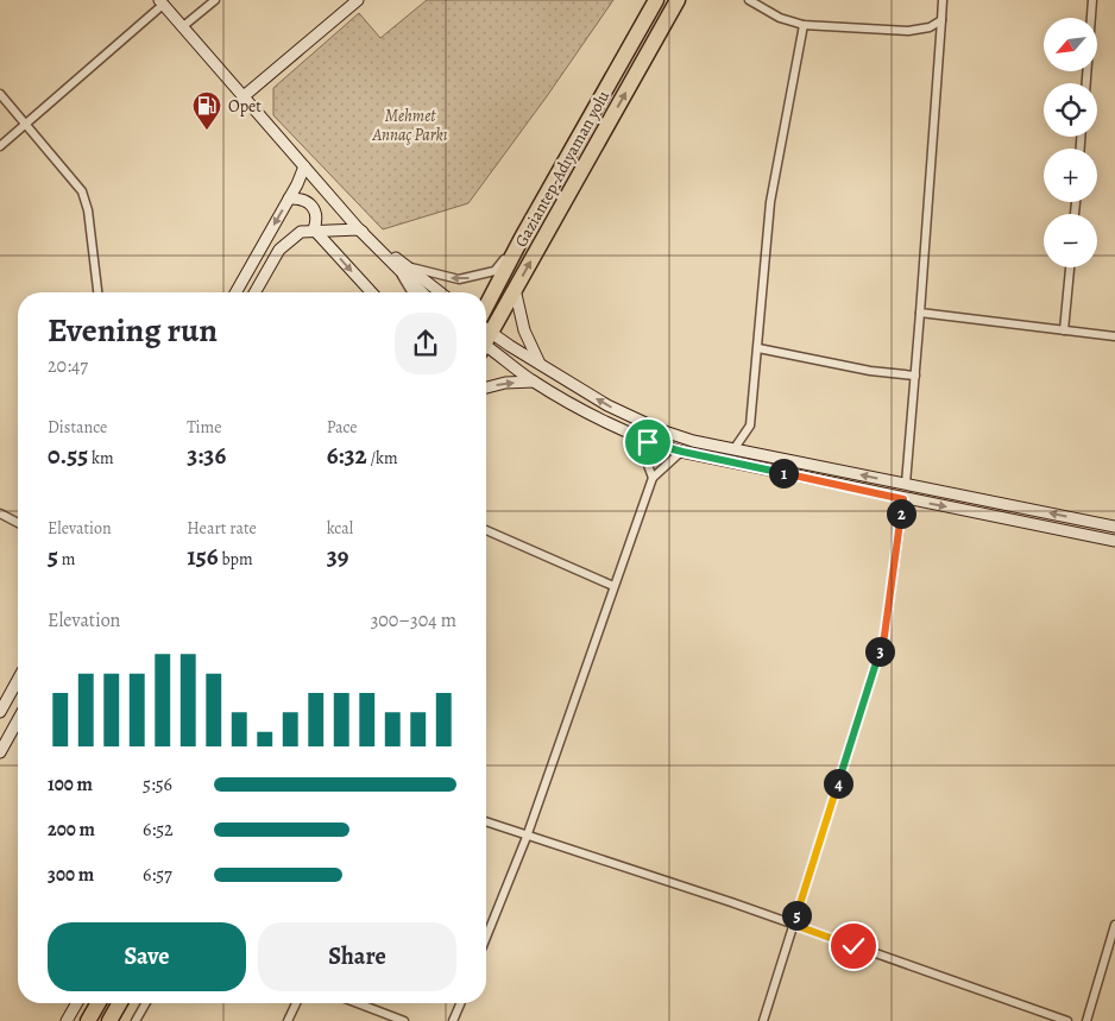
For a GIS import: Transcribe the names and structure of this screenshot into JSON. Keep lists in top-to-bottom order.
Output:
{
  "streets": {
    "highway": ["Gaziantep-Adıyaman yolu"]
  },
  "parks": ["Mehmet Annaç Parkı"],
  "places": {
    "fuel station": ["Opet"]
  },
  "north": "bottom left",
  "page": {
    "map_buttons": ["+", "−"],
    "heading": ["Evening run", "20:47"],
    "stats": [
      ["Distance", "0.55 km"],
      ["Time", "3:36"],
      ["Pace", "6:32 /km"],
      ["Elevation", "5 m"],
      ["Heart rate", "156 bpm"],
      ["kcal", "39"]
    ],
    "pins": [
      "1",
      "2",
      "3",
      "4",
      "5"
    ],
    "chart": ["Elevation", "300–304 m"],
    "list": [
      {
        "name": "100 m",
        "note": "5:56"
      },
      {
        "name": "200 m",
        "note": "6:52"
      },
      {
        "name": "300 m",
        "note": "6:57"
      }
    ],
    "buttons": ["Save", "Share"]
  }
}
